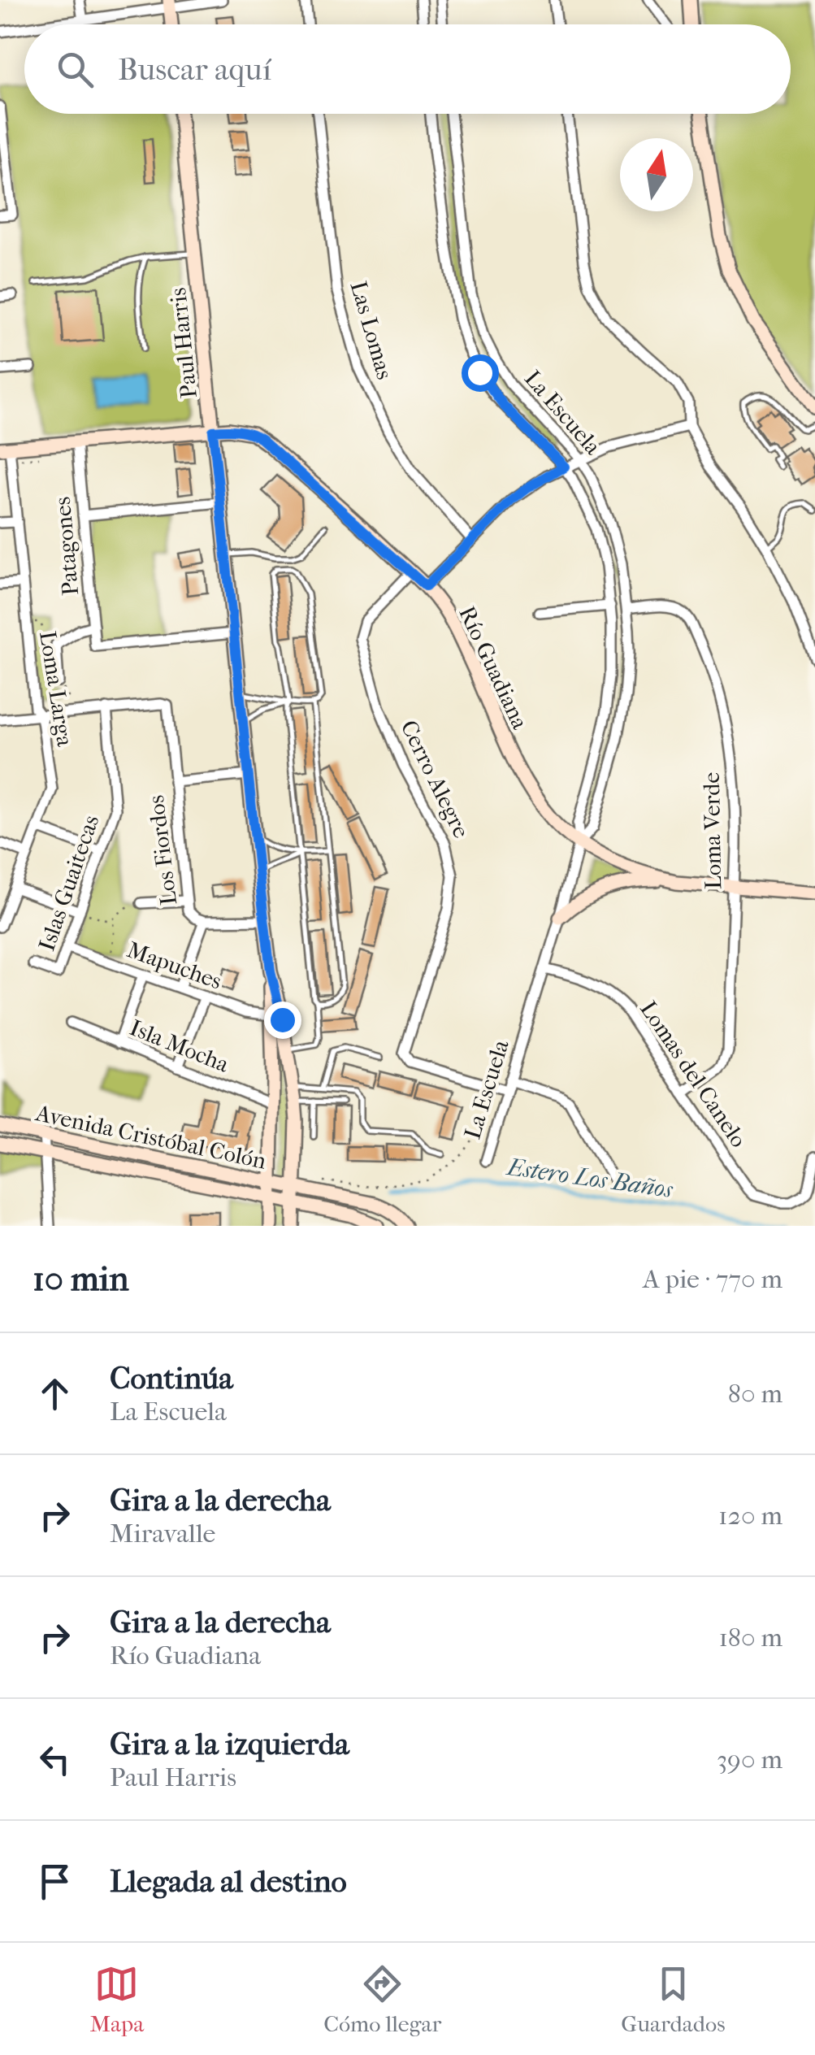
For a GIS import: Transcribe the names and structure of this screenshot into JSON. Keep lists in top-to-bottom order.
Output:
{
  "streets": {
    "street": [
      "Las Lomas",
      "Paul Harris",
      "La Escuela",
      "Patagones",
      "Río Guadiana",
      "Loma Larga",
      "Cerro Alegre",
      "Loma Verde",
      "Los Fiordos",
      "Islas Guaitecas",
      "Mapuches",
      "Isla Mocha",
      "Lomas del Canelo",
      "Avenida Cristóbal Colón"
    ]
  },
  "crossings": [
    ["Paul Harris", "Patagones"],
    ["Paul Harris", "Río Guadiana"],
    ["Paul Harris", "Los Fiordos"],
    ["Paul Harris", "Mapuches"],
    ["Paul Harris", "Isla Mocha"],
    ["Paul Harris", "Avenida Cristóbal Colón"],
    ["La Escuela", "Río Guadiana"],
    ["La Escuela", "Cerro Alegre"],
    ["La Escuela", "Loma Verde"],
    ["La Escuela", "Lomas del Canelo"],
    ["Patagones", "Río Guadiana"],
    ["Río Guadiana", "Loma Larga"],
    ["Río Guadiana", "Cerro Alegre"],
    ["Loma Verde", "Lomas del Canelo"],
    ["Los Fiordos", "Islas Guaitecas"],
    ["Islas Guaitecas", "Mapuches"]
  ],
  "water": ["Estero Los Baños"],
  "north": "top",
  "page": {
    "search": "Buscar aquí",
    "heading": ["10 min", "A pie · 770 m"],
    "list": [
      ["Continúa", "La Escuela", "80 m"],
      ["Gira a la derecha", "Miravalle", "120 m"],
      ["Gira a la derecha", "Río Guadiana", "180 m"],
      ["Gira a la izquierda", "Paul Harris", "390 m"],
      "Llegada al destino"
    ],
    "nav": ["Mapa", "Cómo llegar", "Guardados"]
  }
}
